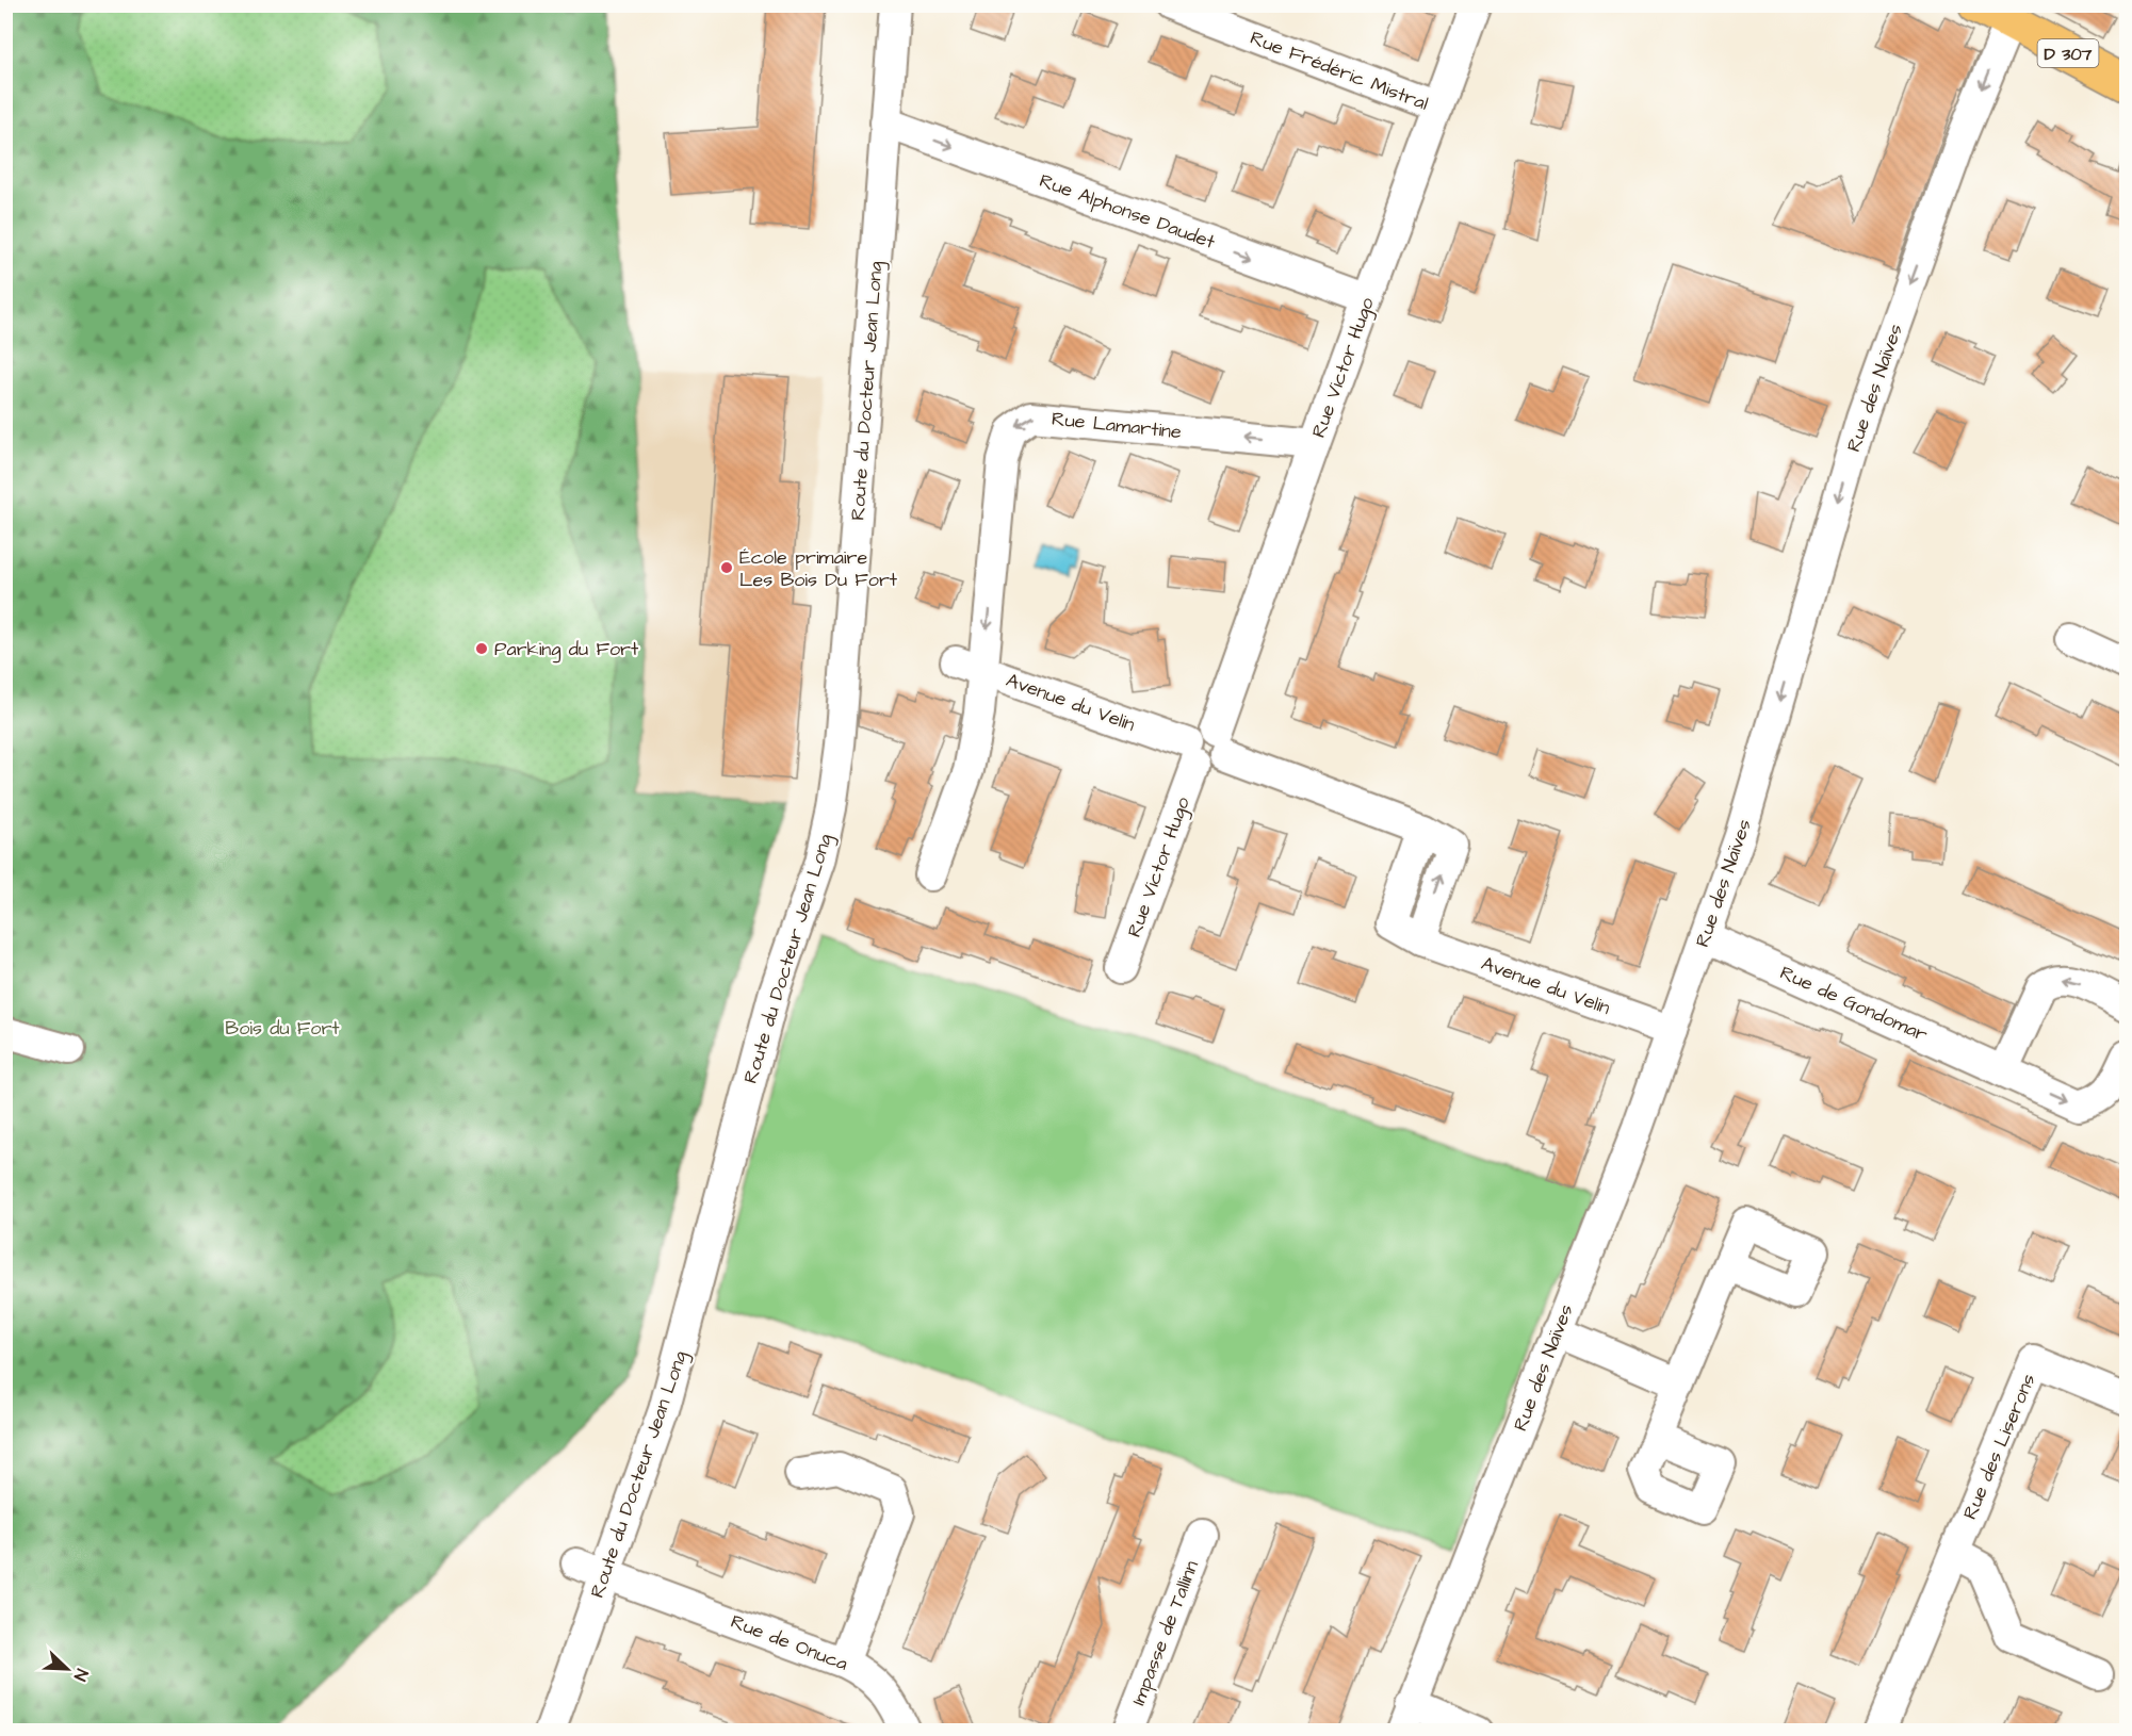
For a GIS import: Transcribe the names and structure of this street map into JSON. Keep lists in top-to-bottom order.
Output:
{
  "streets": {
    "main road": ["D 307"],
    "street": [
      "Rue Frédéric Mistral",
      "Rue Alphonse Daudet",
      "Rue Victor Hugo",
      "Rue des Naïves",
      "Route du Docteur Jean Long",
      "Rue Lamartine",
      "Avenue du Velin",
      "Rue de Gondomar",
      "Rue des Liserons",
      "Impasse de Tallinn",
      "Rue de Onuca"
    ]
  },
  "crossings": [
    ["D 307", "Rue des Naïves"],
    ["Rue Frédéric Mistral", "Rue Victor Hugo"],
    ["Rue Alphonse Daudet", "Rue Victor Hugo"],
    ["Rue Alphonse Daudet", "Route du Docteur Jean Long"],
    ["Rue Victor Hugo", "Rue Lamartine"],
    ["Rue Victor Hugo", "Avenue du Velin"],
    ["Rue des Naïves", "Avenue du Velin"],
    ["Rue des Naïves", "Rue de Gondomar"],
    ["Route du Docteur Jean Long", "Rue de Onuca"],
    ["Rue Lamartine", "Avenue du Velin"]
  ],
  "one_way": ["Rue Alphonse Daudet", "Rue des Naïves"],
  "parks": ["Bois du Fort"],
  "places": ["École primaire Les Bois Du Fort", "Parking du Fort"],
  "north": "bottom right"
}
